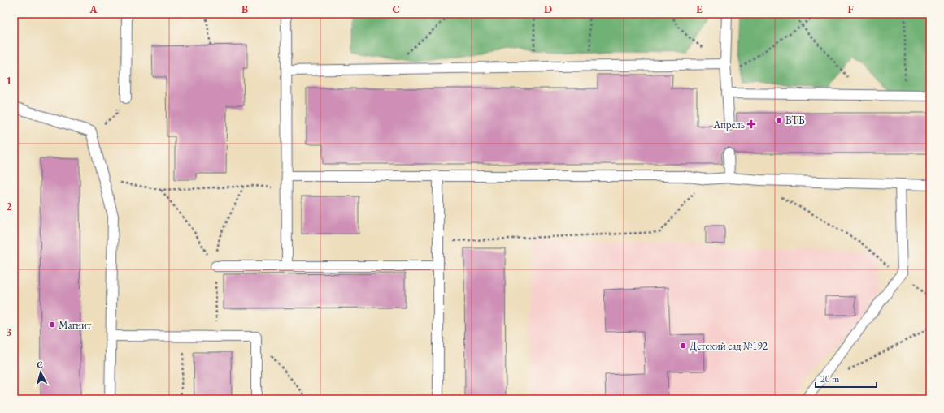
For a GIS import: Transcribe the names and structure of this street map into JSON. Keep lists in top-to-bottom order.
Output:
{
  "places": {
    "other": ["ВТБ", "Магнит", "Детский сад №192"],
    "health": ["Апрель"]
  },
  "scale_bar": "20 m",
  "north": "top",
  "grid": {
    "columns": [
      "A",
      "B",
      "C",
      "D",
      "E",
      "F"
    ],
    "rows": ["1", "2", "3"]
  }
}
